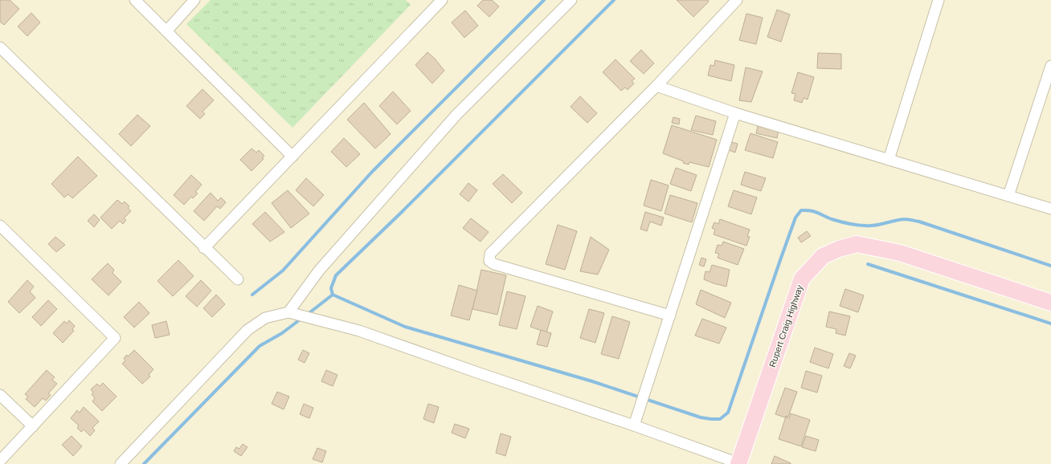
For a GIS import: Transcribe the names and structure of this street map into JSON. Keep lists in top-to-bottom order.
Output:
{
  "streets": {
    "main road": ["Rupert Craig Highway"]
  }
}
